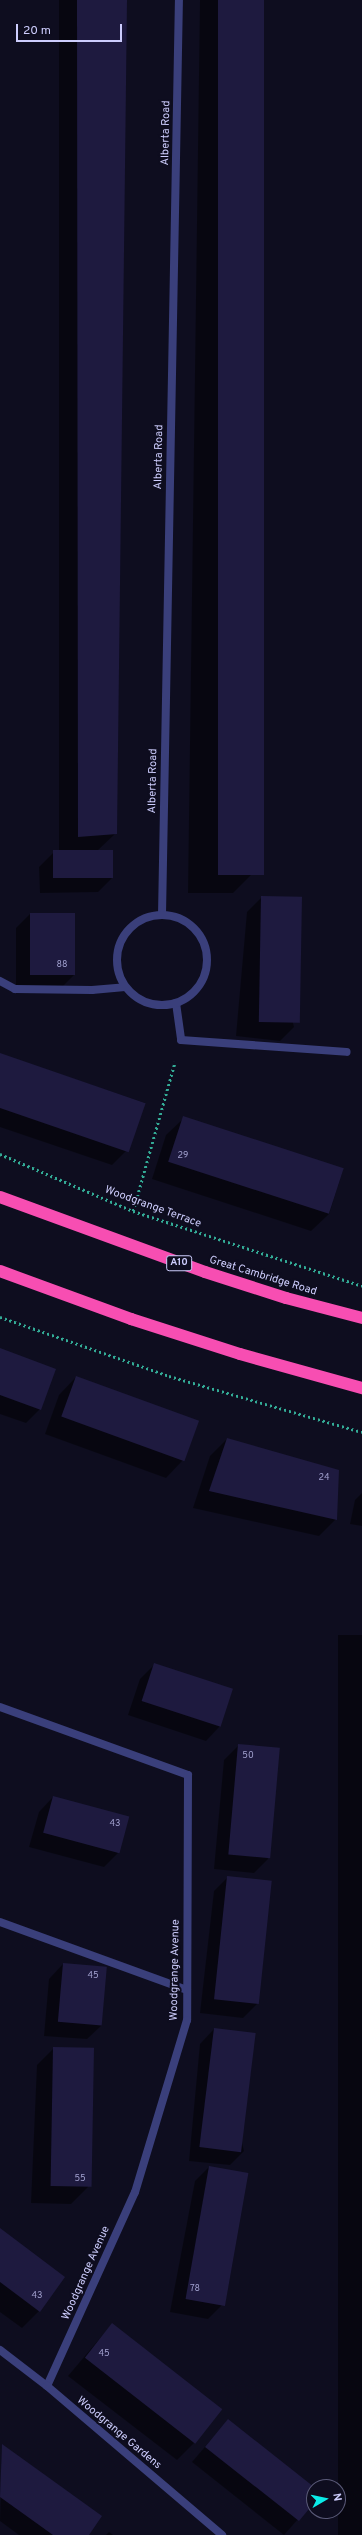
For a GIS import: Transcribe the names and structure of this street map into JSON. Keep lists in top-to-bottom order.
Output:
{
  "streets": {
    "highway": ["A10", "Great Cambridge Road"],
    "street": ["Alberta Road", "Woodgrange Avenue", "Woodgrange Gardens"],
    "path": ["Woodgrange Terrace"]
  },
  "crossings": [
    ["Woodgrange Avenue", "Woodgrange Gardens"]
  ],
  "house_numbers": [
    "88",
    "29",
    "24",
    "50",
    "43",
    "45",
    "55",
    "78",
    "43",
    "45"
  ],
  "scale_bar": "20 m",
  "north": "right"
}
